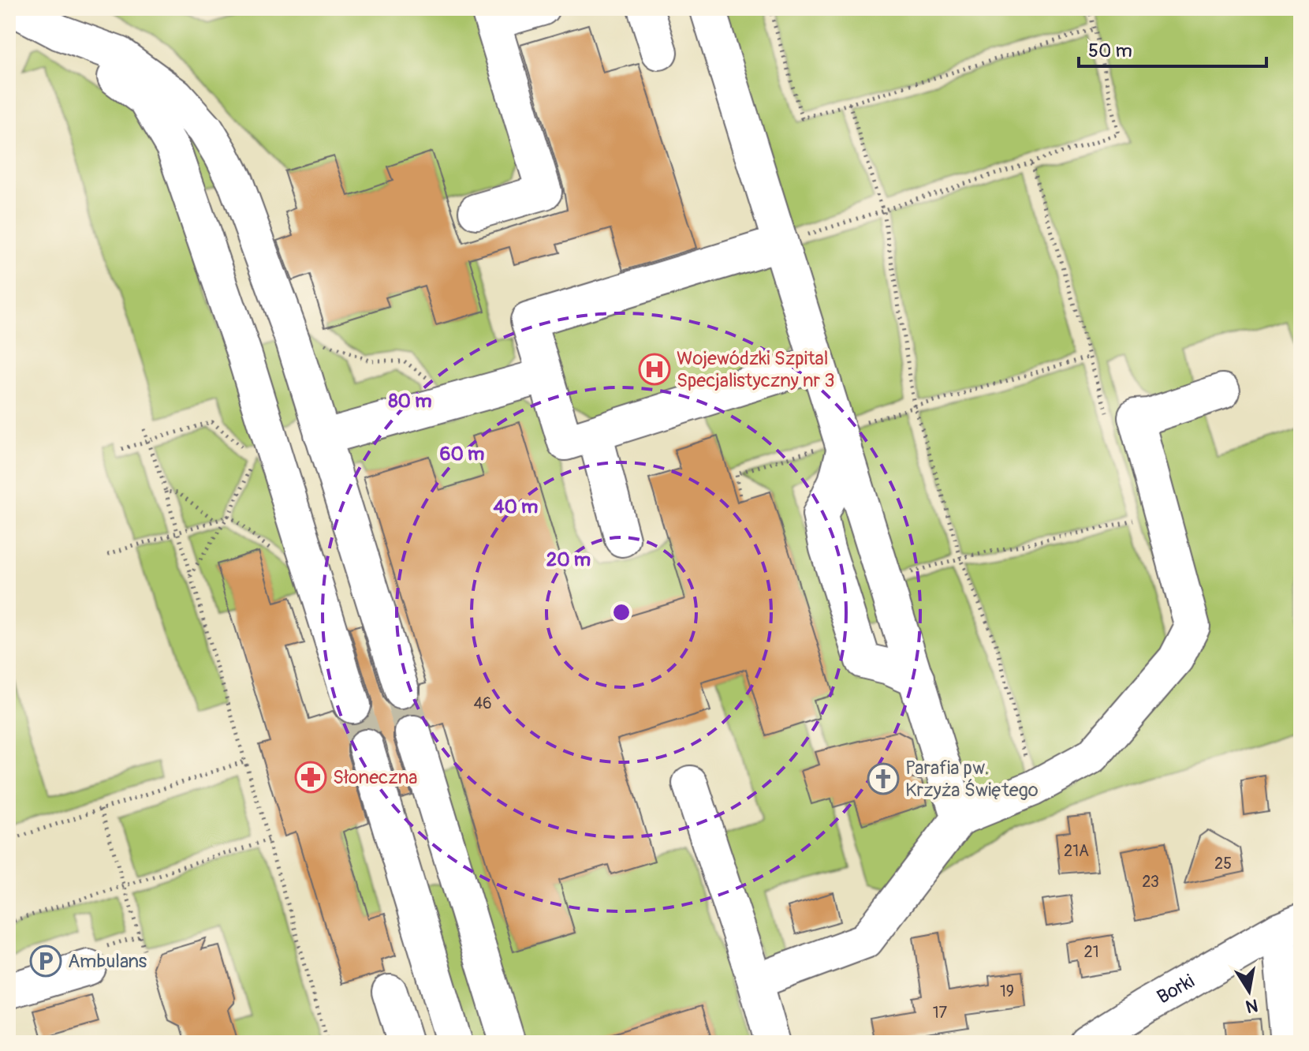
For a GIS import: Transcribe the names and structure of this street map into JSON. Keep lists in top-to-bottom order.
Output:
{
  "streets": {
    "street": ["Borki"]
  },
  "places": {
    "hospital": ["Wojewódzki Szpital Specjalistyczny nr 3"],
    "pharmacy": ["Słoneczna"],
    "church": ["Parafia pw. Krzyża Świętego"],
    "parking": ["Ambulans"]
  },
  "house_numbers": [
    "46",
    "21A",
    "25",
    "23",
    "21",
    "19",
    "17"
  ],
  "scale_bar": "50 m",
  "north": "bottom",
  "rings": [
    "80 m",
    "60 m",
    "40 m",
    "20 m"
  ]
}
